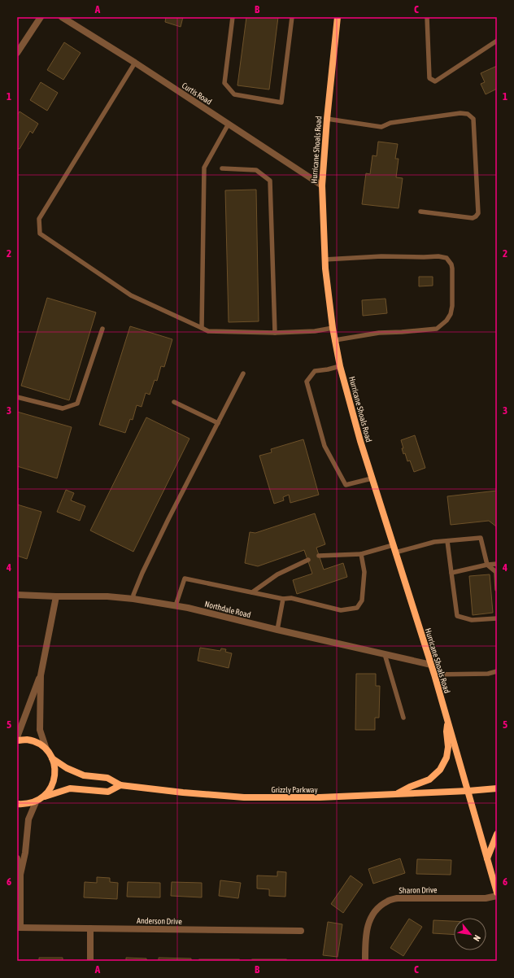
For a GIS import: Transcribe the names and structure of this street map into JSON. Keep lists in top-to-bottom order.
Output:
{
  "streets": {
    "street": [
      "Curtis Road",
      "Hurricane Shoals Road",
      "Northdale Road",
      "Grizzly Parkway",
      "Sharon Drive",
      "Anderson Drive"
    ]
  },
  "crossings": [
    ["Curtis Road", "Hurricane Shoals Road"],
    ["Hurricane Shoals Road", "Northdale Road"],
    ["Hurricane Shoals Road", "Grizzly Parkway"]
  ],
  "north": "bottom right",
  "grid": {
    "columns": ["A", "B", "C"],
    "rows": [
      "1",
      "2",
      "3",
      "4",
      "5",
      "6"
    ]
  }
}
